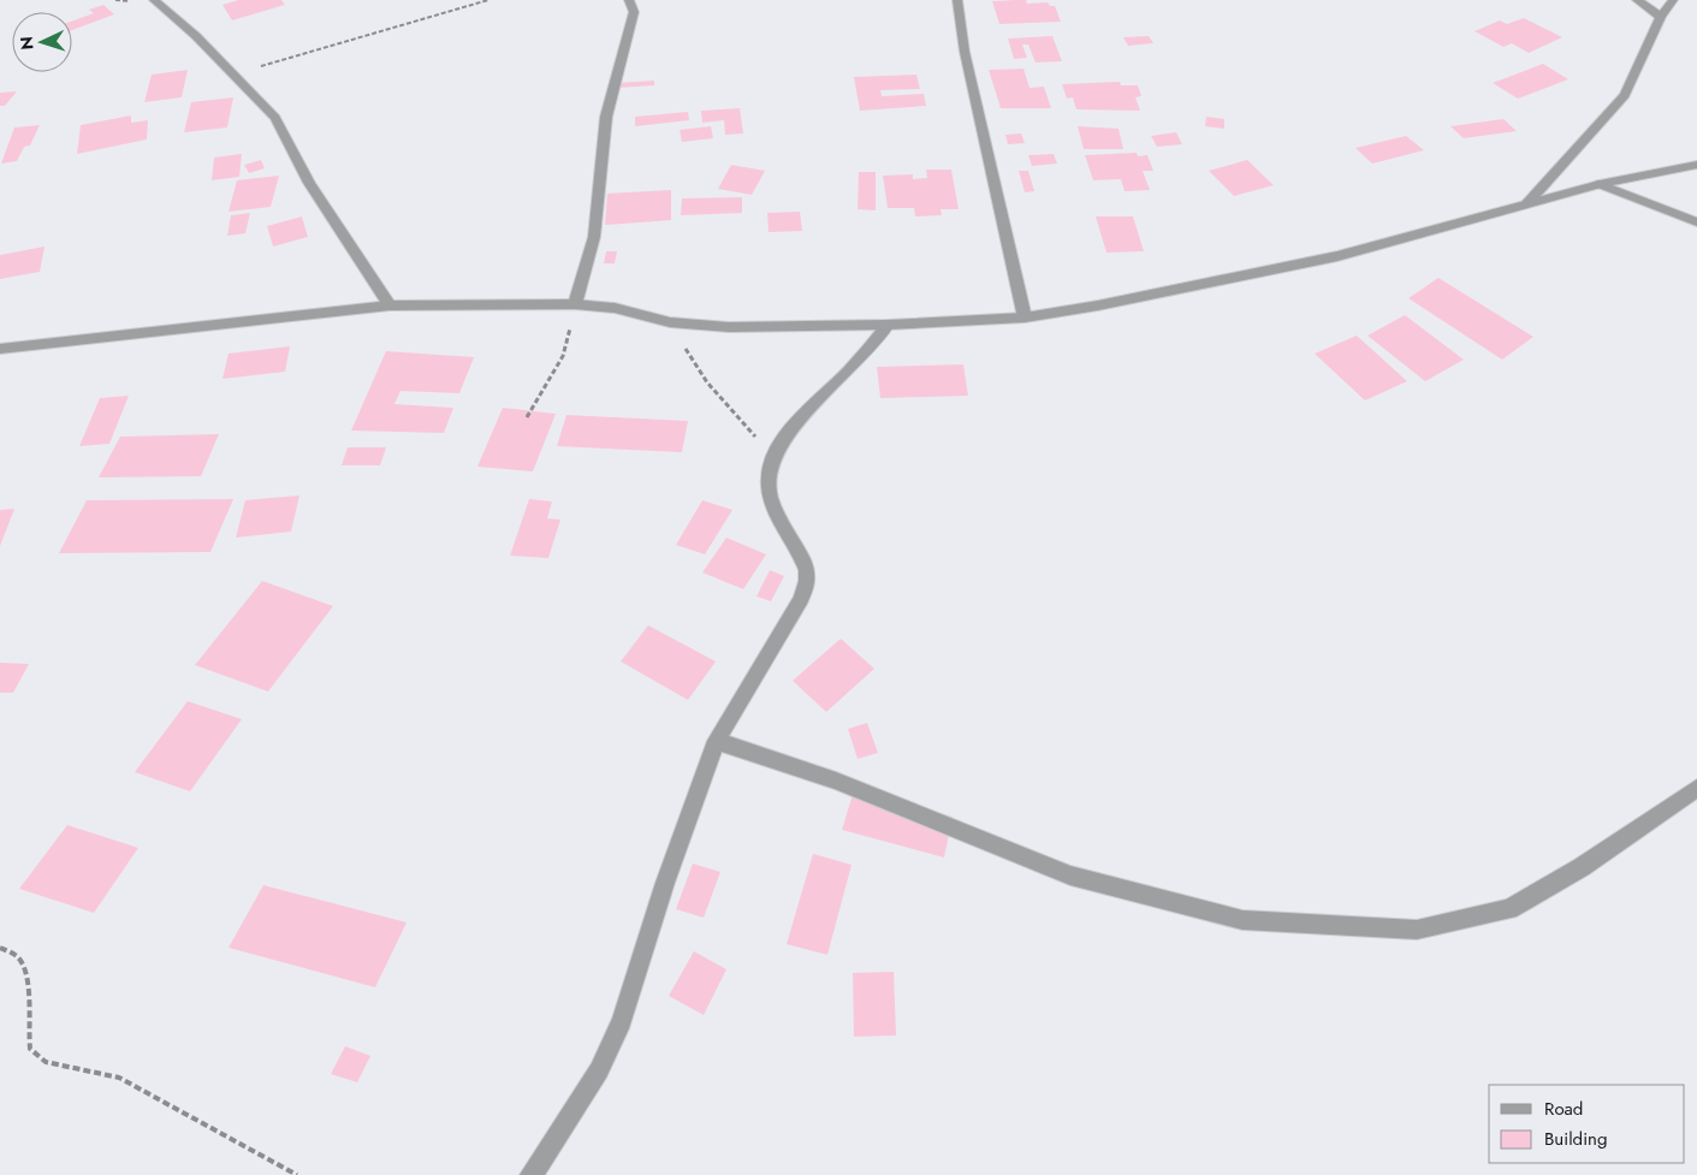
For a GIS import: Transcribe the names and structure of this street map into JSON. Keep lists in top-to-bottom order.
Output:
{
  "legend": ["Road", "Building"],
  "north": "left"
}
